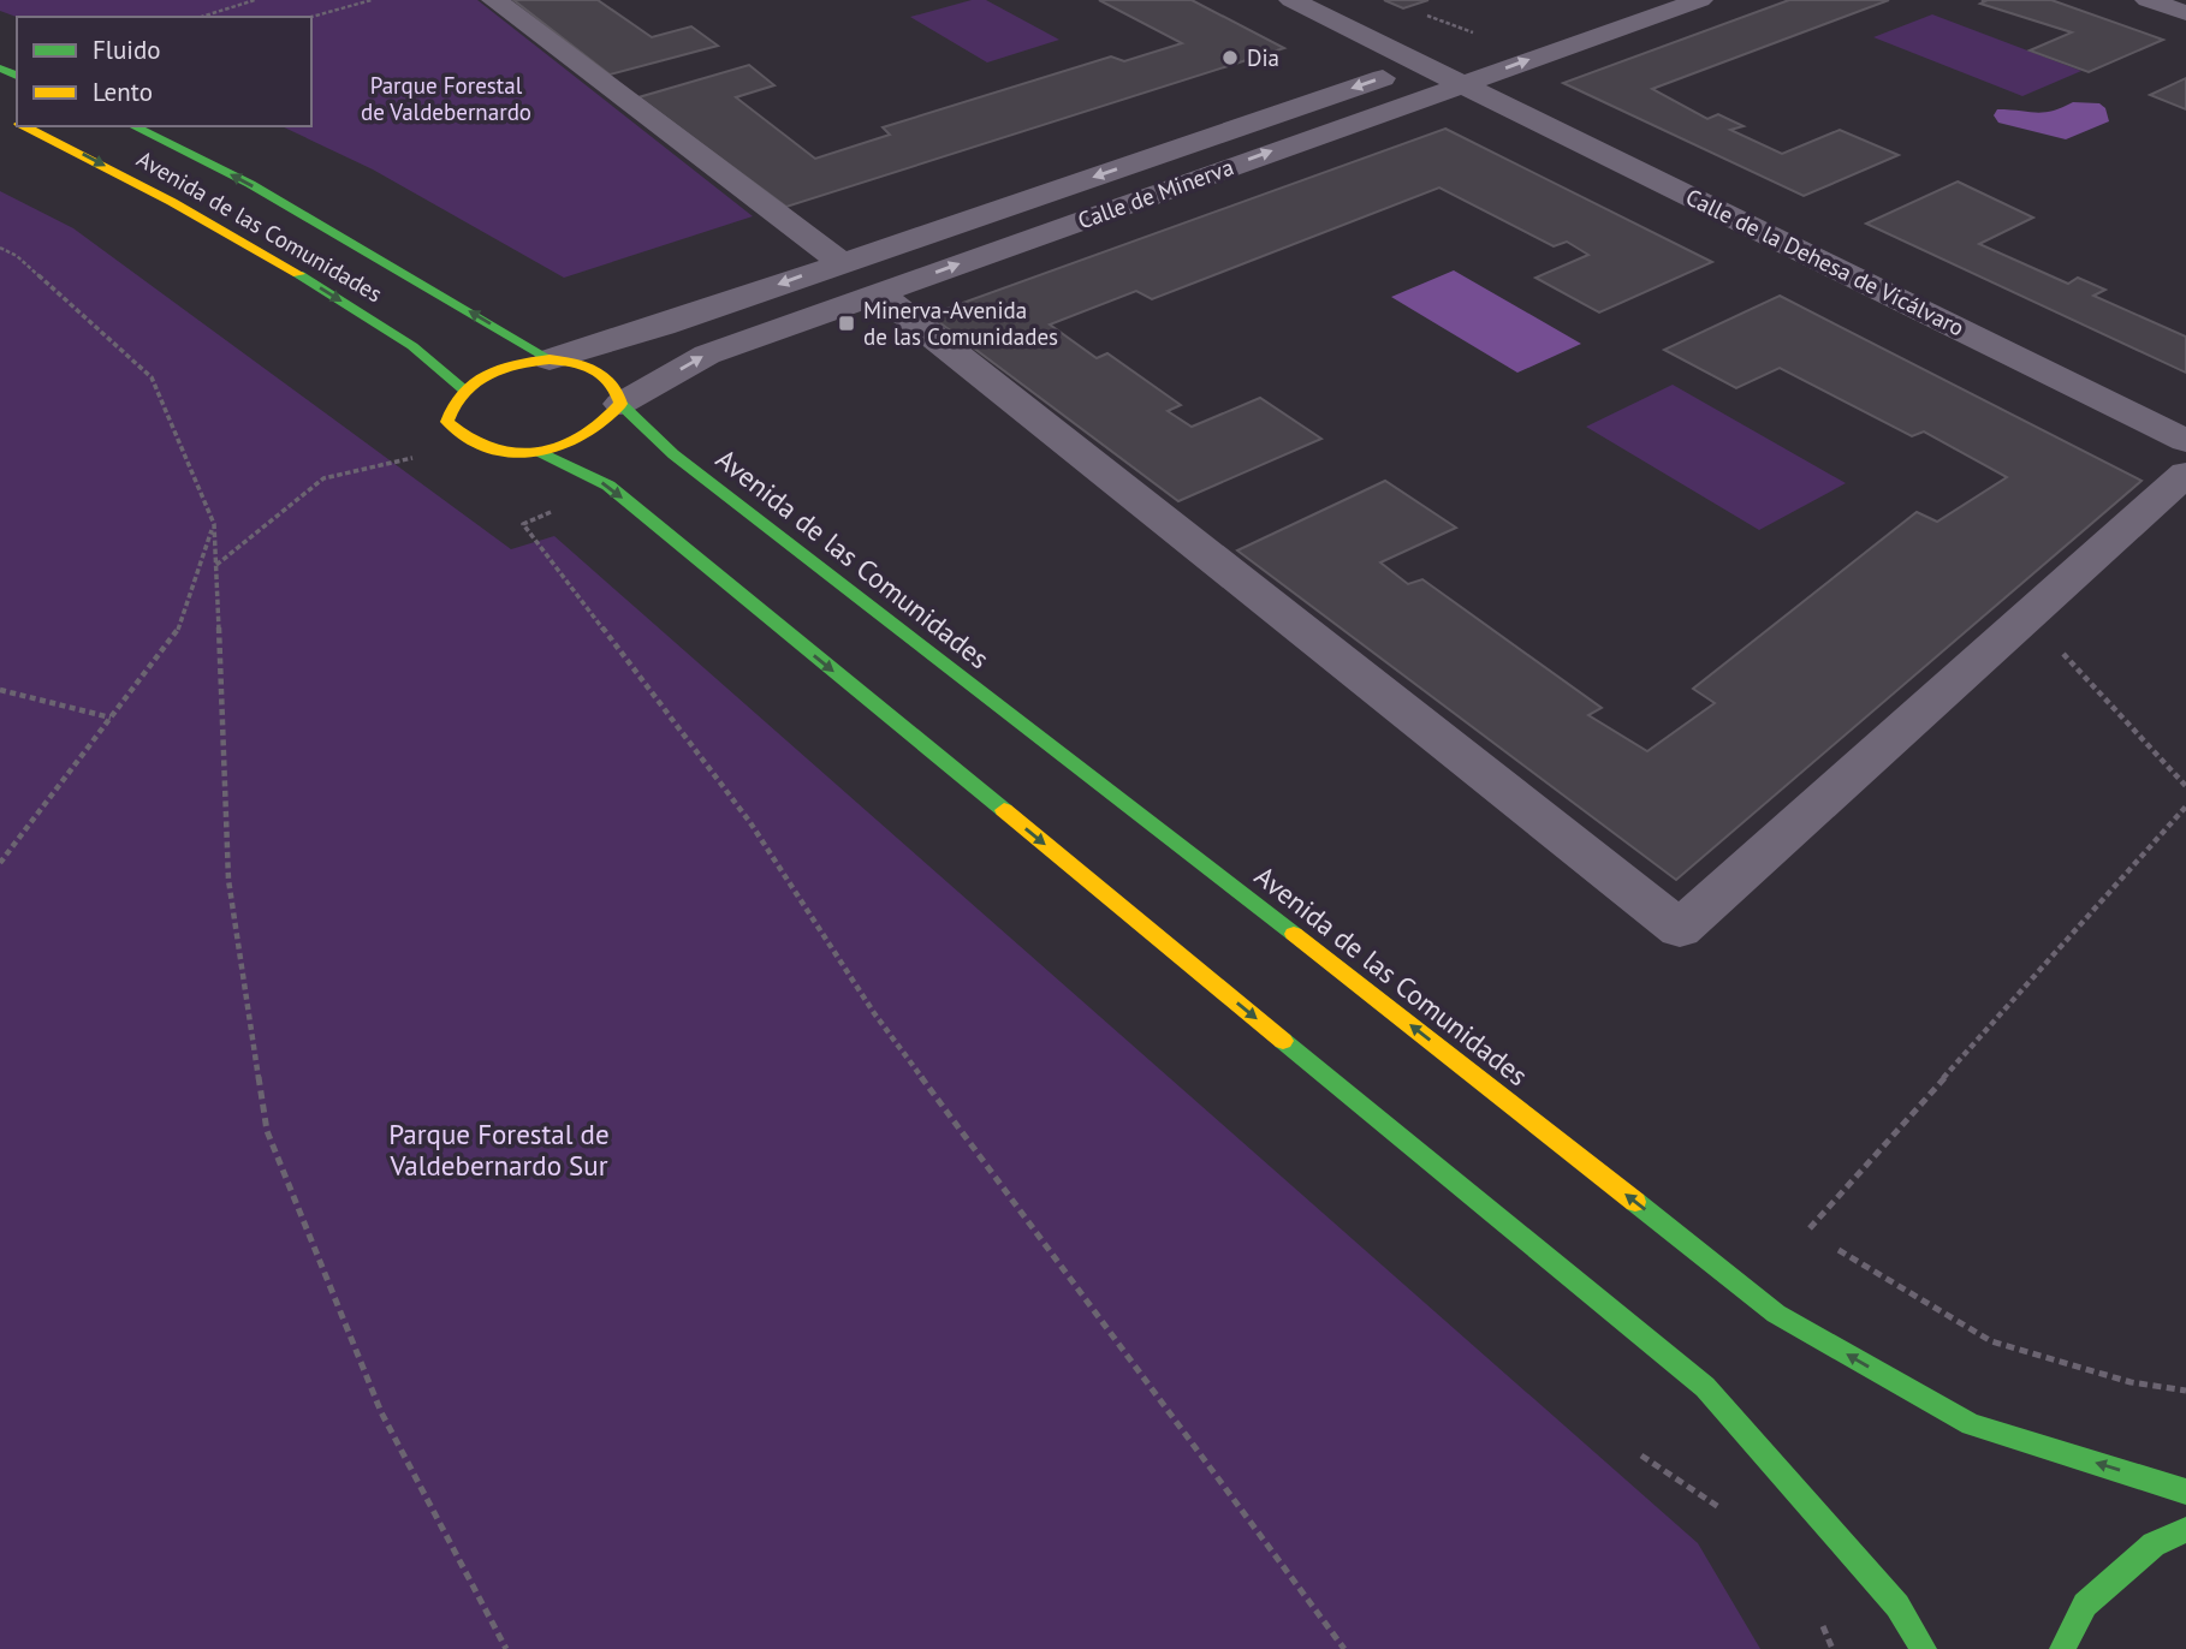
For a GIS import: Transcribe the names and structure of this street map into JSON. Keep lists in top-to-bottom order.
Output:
{
  "streets": {
    "street": ["Calle de Minerva", "Avenida de las Comunidades", "Calle de la Dehesa de Vicálvaro"]
  },
  "crossings": [
    ["Calle de Minerva", "Avenida de las Comunidades"],
    ["Calle de Minerva", "Calle de la Dehesa de Vicálvaro"]
  ],
  "parks": ["Parque Forestal de Valdebernardo", "Parque Forestal de Valdebernardo Sur"],
  "places": {
    "other": ["Dia"],
    "transit": ["Minerva-Avenida de las Comunidades"]
  },
  "legend": ["Fluido", "Lento"]
}
